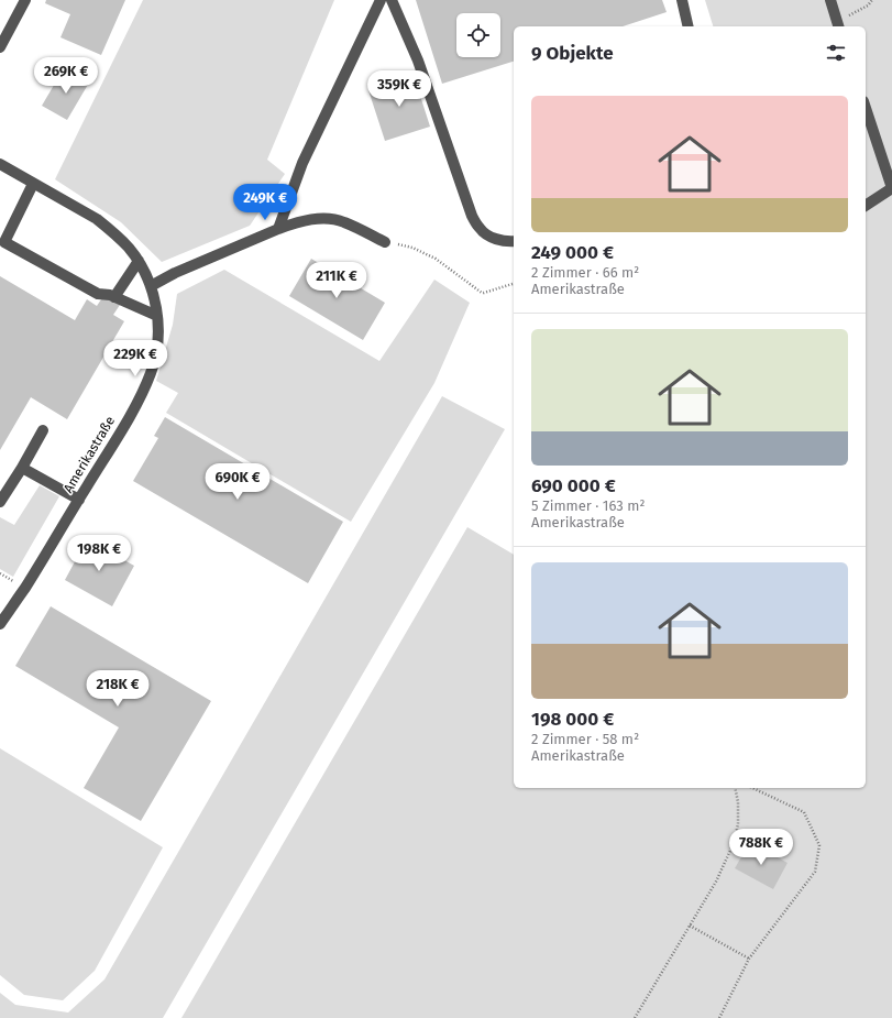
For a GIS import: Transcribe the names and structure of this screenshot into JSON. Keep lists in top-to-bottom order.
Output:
{
  "streets": {
    "street": ["Amerikastraße"]
  },
  "page": {
    "heading": "9 Objekte",
    "price": [
      "269K €",
      "359K €",
      "249K €",
      "211K €",
      "229K €",
      "690K €",
      "198K €",
      "218K €",
      "788K €"
    ],
    "list": [
      {
        "name": "249 000 €",
        "note": "2 Zimmer · 66 m² · Amerikastraße"
      },
      {
        "name": "690 000 €",
        "note": "5 Zimmer · 163 m² · Amerikastraße"
      },
      {
        "name": "198 000 €",
        "note": "2 Zimmer · 58 m² · Amerikastraße"
      }
    ]
  }
}
